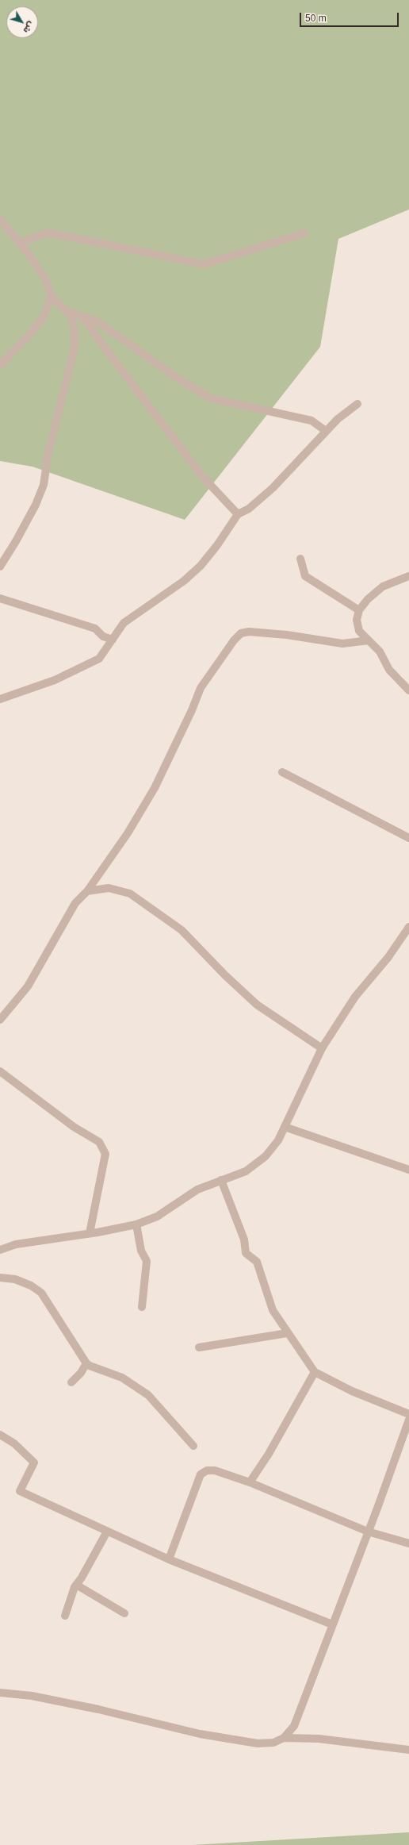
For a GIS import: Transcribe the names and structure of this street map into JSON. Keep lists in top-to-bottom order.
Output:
{
  "scale_bar": "50 m",
  "north": "bottom right"
}
